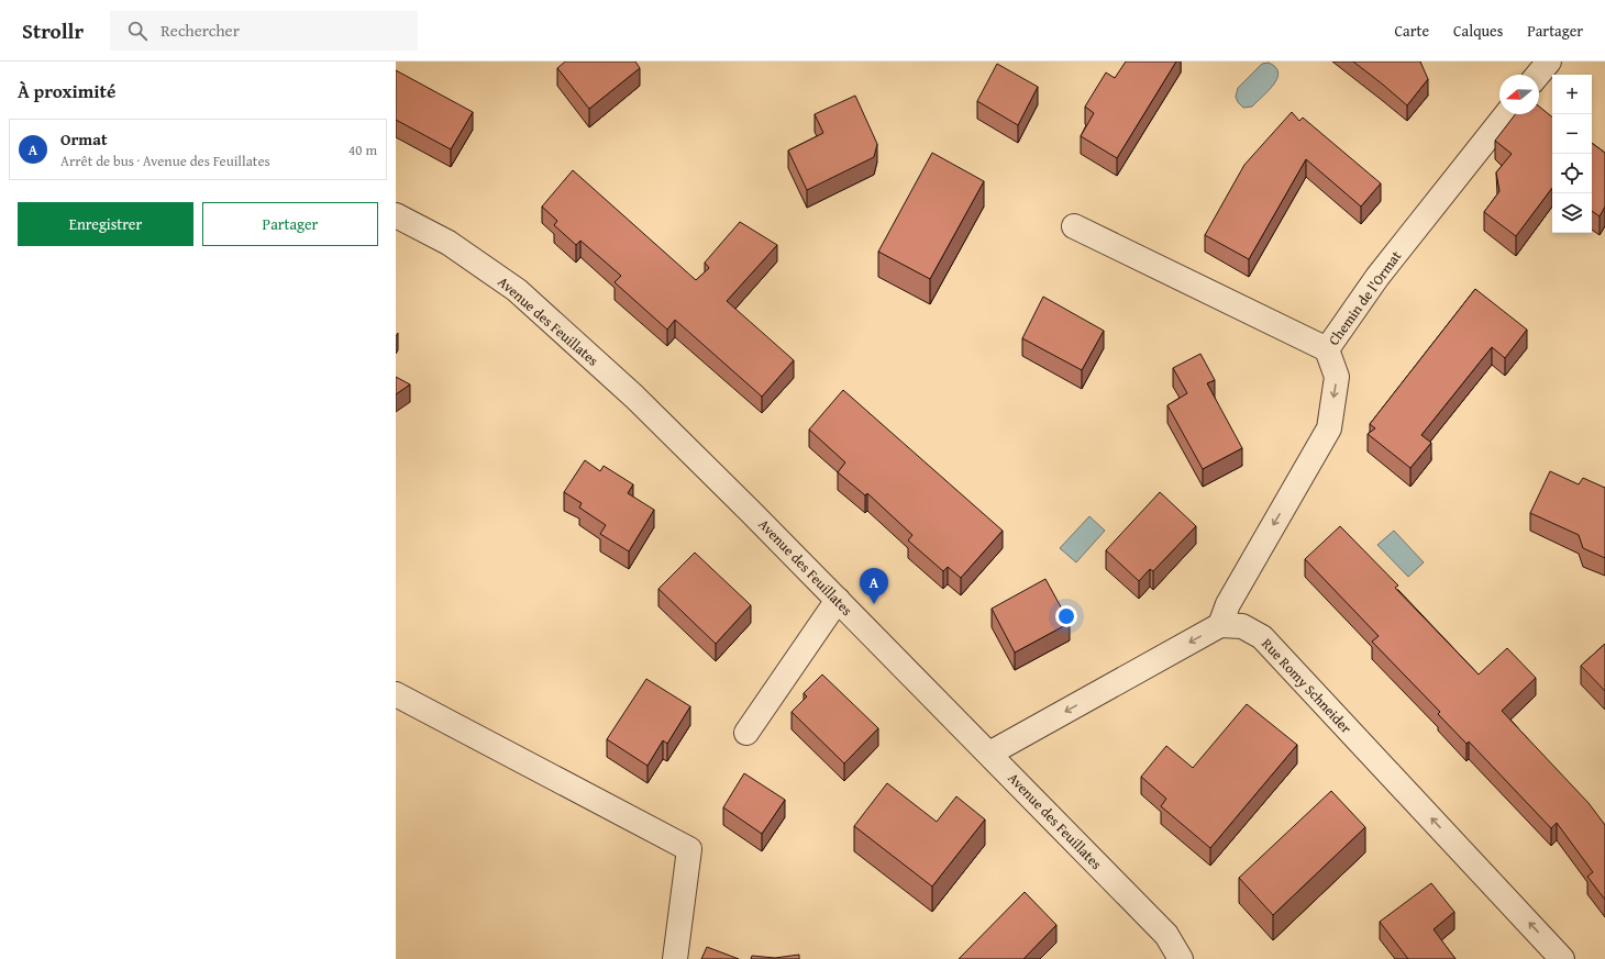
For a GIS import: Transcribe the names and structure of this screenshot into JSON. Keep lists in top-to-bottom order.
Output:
{
  "streets": {
    "street": ["Chemin de l'Ormat", "Avenue des Feuillates", "Rue Romy Schneider"]
  },
  "one_way": ["Rue Romy Schneider"],
  "north": "left",
  "page": {
    "header": "Strollr",
    "search": "Rechercher",
    "nav": ["Carte", "Calques", "Partager"],
    "heading": "À proximité",
    "map_buttons": ["+", "−"],
    "list": [
      {
        "mark": "A",
        "name": "Ormat",
        "note": "Arrêt de bus · Avenue des Feuillates",
        "value": "40 m"
      }
    ],
    "buttons": ["Enregistrer", "Partager"],
    "pins": "A"
  }
}
